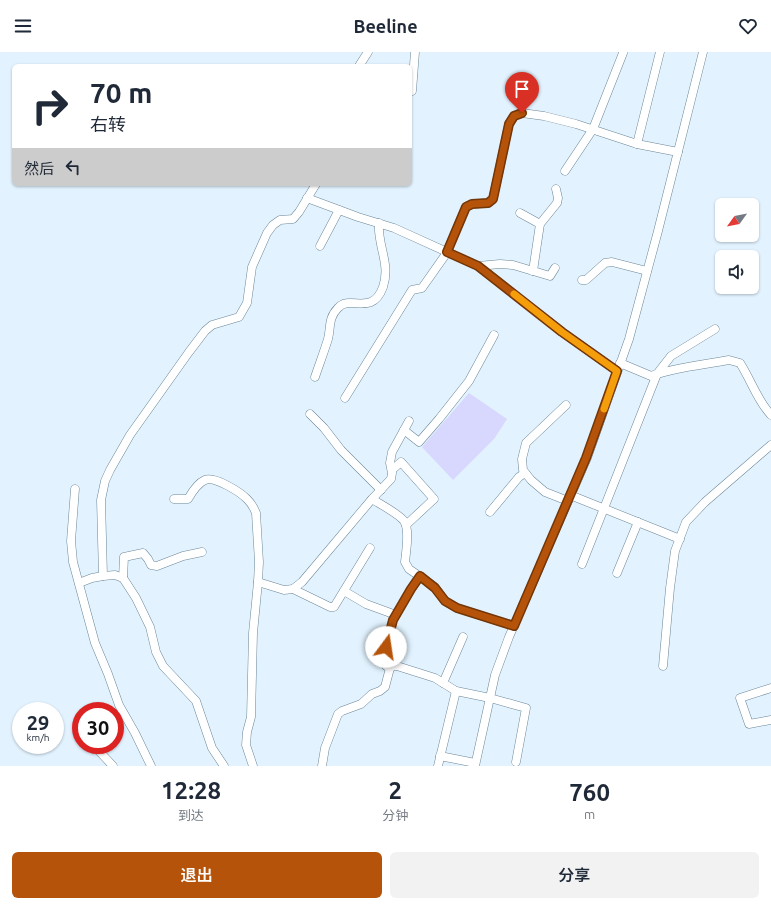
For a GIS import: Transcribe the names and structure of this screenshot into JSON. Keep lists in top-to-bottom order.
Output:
{
  "north": "bottom left",
  "page": {
    "header": "Beeline",
    "turn": ["70 m", "右转"],
    "then": "然后",
    "speed": "29 km/h",
    "limit": "30",
    "eta": [
      "12:28",
      "到达",
      "2",
      "分钟",
      "760",
      "m"
    ],
    "buttons": ["退出", "分享"]
  }
}
